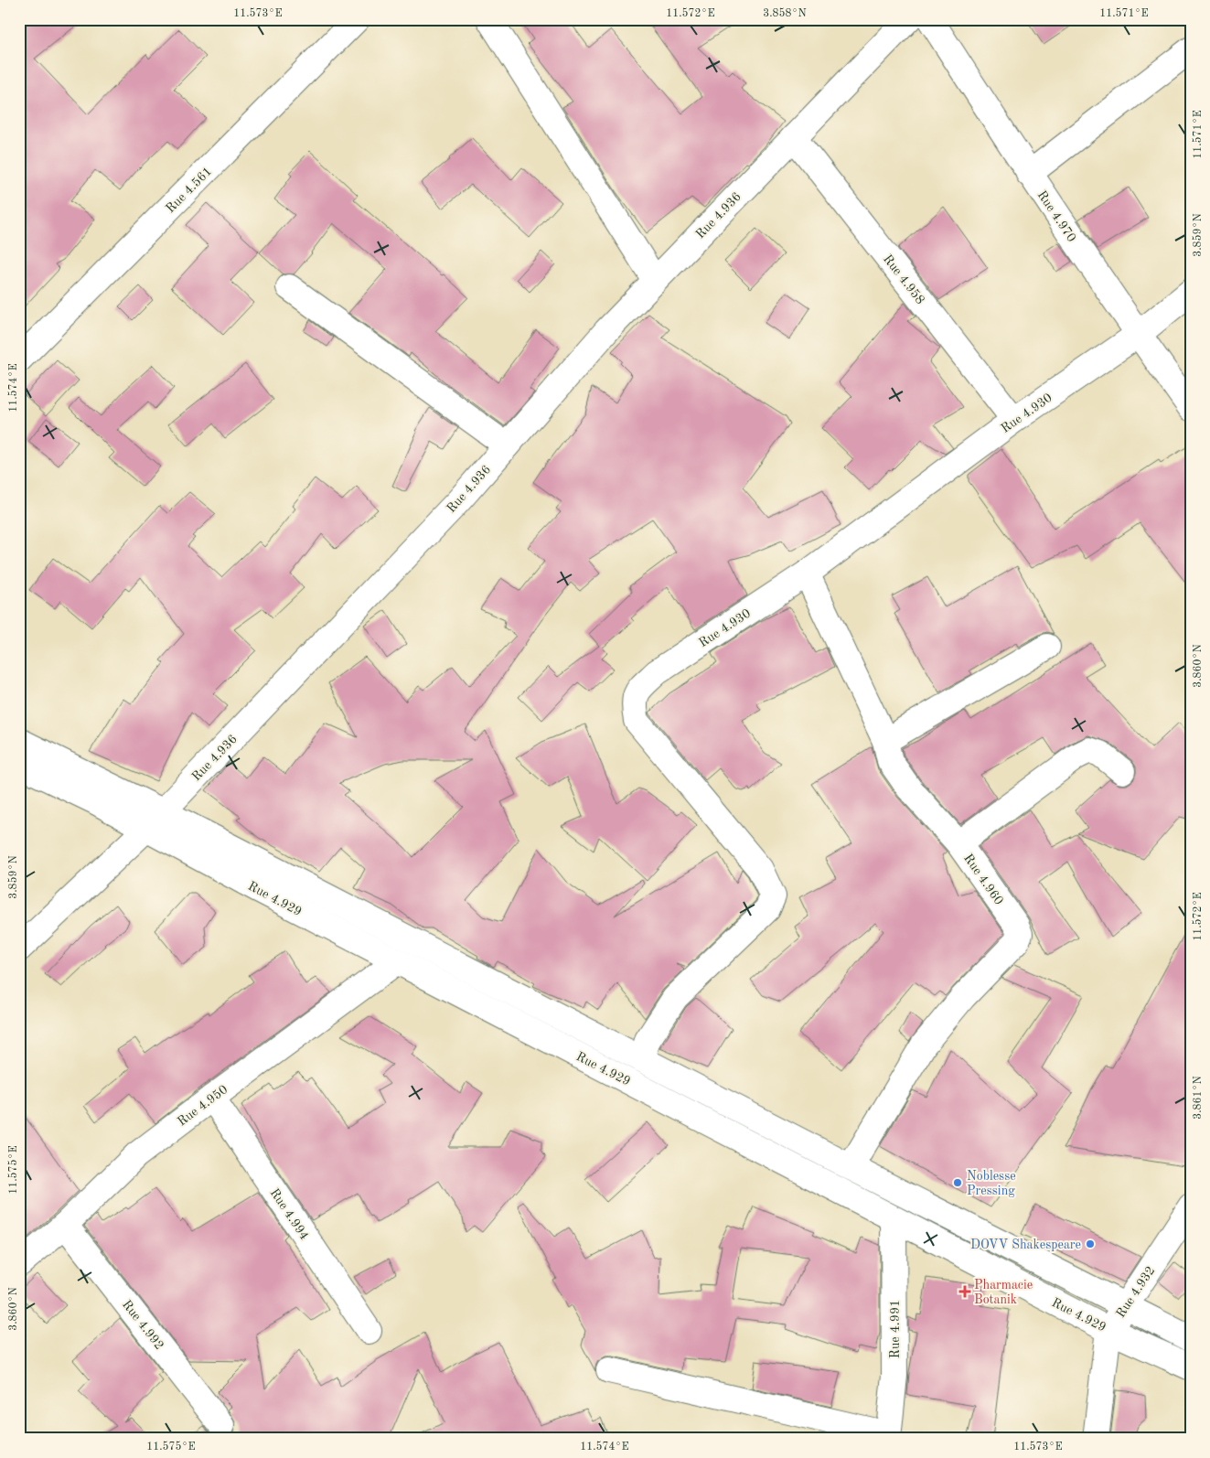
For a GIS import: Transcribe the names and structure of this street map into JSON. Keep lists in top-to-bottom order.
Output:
{
  "streets": {
    "street": [
      "Rue 4.561",
      "Rue 4.936",
      "Rue 4.970",
      "Rue 4.958",
      "Rue 4.930",
      "Rue 4.960",
      "Rue 4.929",
      "Rue 4.950",
      "Rue 4.994",
      "Rue 4.932",
      "Rue 4.992",
      "Rue 4.991"
    ]
  },
  "crossings": [
    ["Rue 4.936", "Rue 4.958"],
    ["Rue 4.936", "Rue 4.929"],
    ["Rue 4.970", "Rue 4.930"],
    ["Rue 4.958", "Rue 4.930"],
    ["Rue 4.930", "Rue 4.960"],
    ["Rue 4.930", "Rue 4.929"],
    ["Rue 4.960", "Rue 4.929"],
    ["Rue 4.929", "Rue 4.950"],
    ["Rue 4.929", "Rue 4.932"],
    ["Rue 4.929", "Rue 4.991"],
    ["Rue 4.950", "Rue 4.994"],
    ["Rue 4.950", "Rue 4.992"]
  ],
  "places": {
    "other": ["Noblesse Pressing", "DOVV Shakespeare"],
    "health": ["Pharmacie Botanik"]
  },
  "coordinates": [
    "11.573°E",
    "11.572°E",
    "3.858°N",
    "11.571°E",
    "3.859°N",
    "11.574°E",
    "3.860°N",
    "3.861°N",
    "11.575°E"
  ]
}
